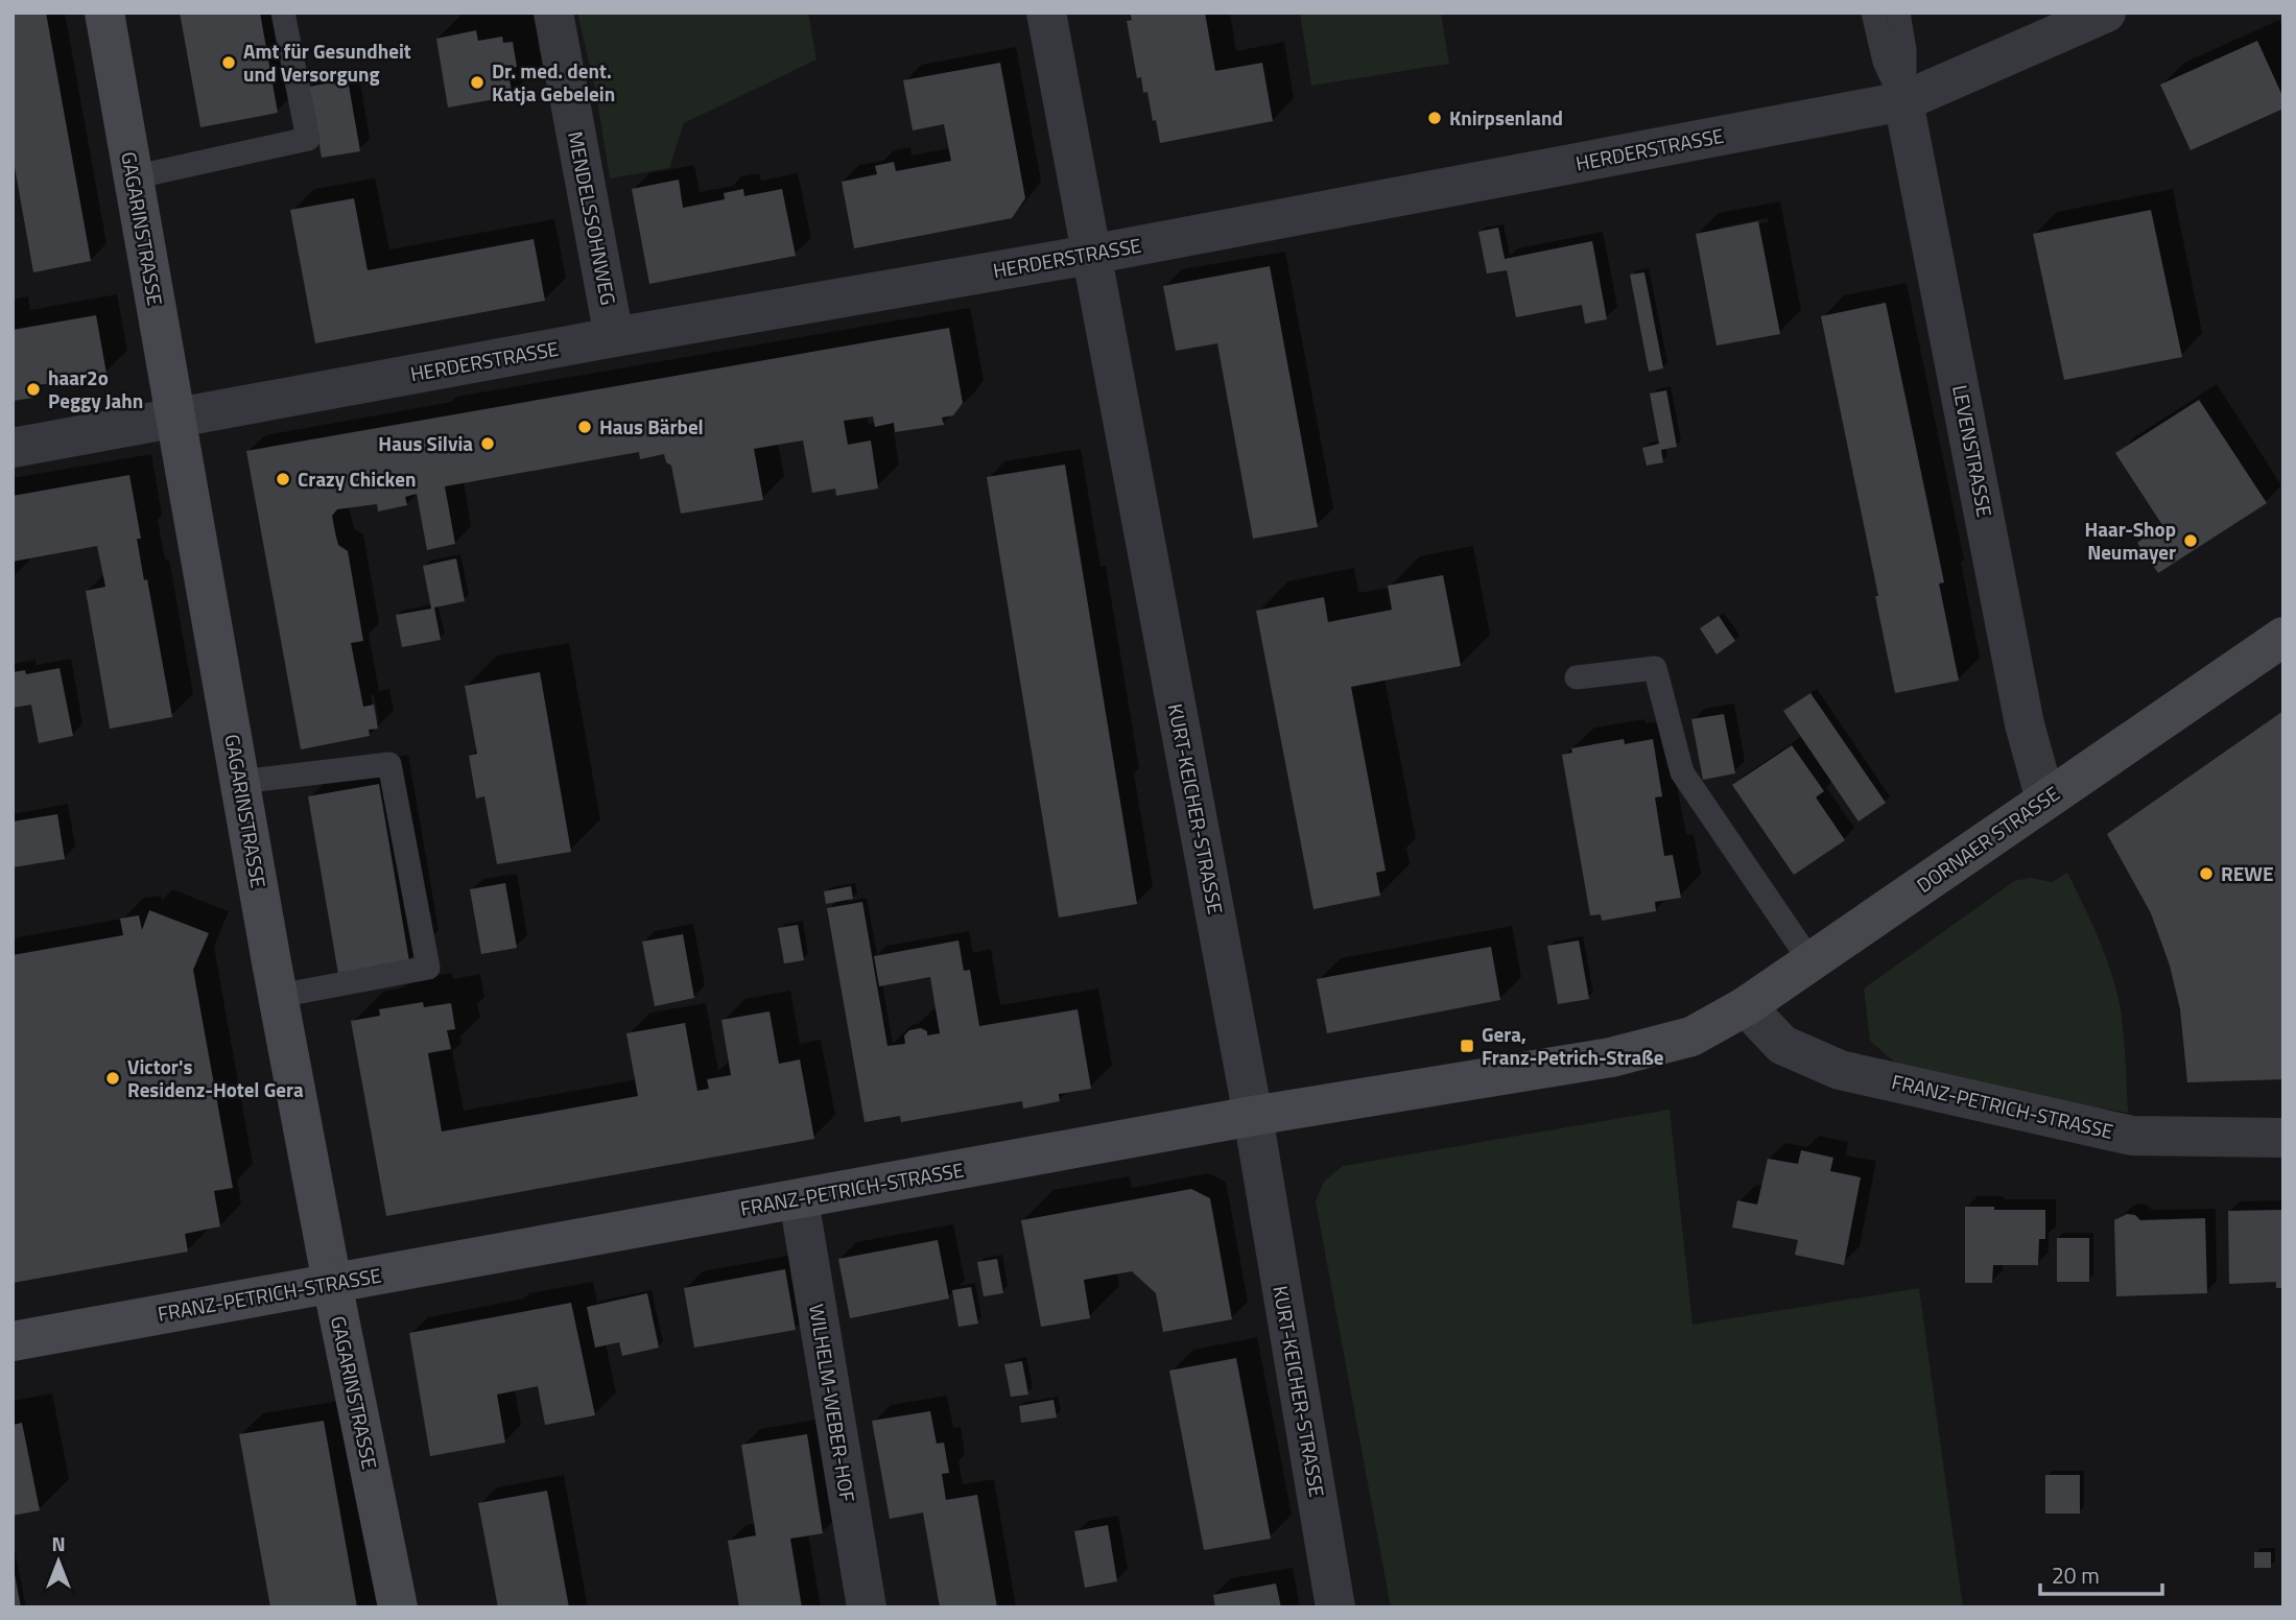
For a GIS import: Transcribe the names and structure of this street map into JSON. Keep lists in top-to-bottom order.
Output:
{
  "streets": {
    "street": [
      "HERDERSTRASSE",
      "MENDELSSOHNWEG",
      "GAGARINSTRASSE",
      "LEVENSTRASSE",
      "KURT-KEICHER-STRASSE",
      "DORNAER STRASSE",
      "FRANZ-PETRICH-STRASSE",
      "WILHELM-WEBER-HOF"
    ]
  },
  "crossings": [
    ["HERDERSTRASSE", "MENDELSSOHNWEG"],
    ["HERDERSTRASSE", "GAGARINSTRASSE"],
    ["HERDERSTRASSE", "LEVENSTRASSE"],
    ["HERDERSTRASSE", "KURT-KEICHER-STRASSE"],
    ["GAGARINSTRASSE", "FRANZ-PETRICH-STRASSE"],
    ["LEVENSTRASSE", "DORNAER STRASSE"],
    ["KURT-KEICHER-STRASSE", "FRANZ-PETRICH-STRASSE"],
    ["DORNAER STRASSE", "FRANZ-PETRICH-STRASSE"],
    ["FRANZ-PETRICH-STRASSE", "WILHELM-WEBER-HOF"]
  ],
  "places": {
    "other": [
      "Amt für Gesundheit und Versorgung",
      "Dr. med. dent. Katja Gebelein",
      "Knirpsenland",
      "haar2o Peggy Jahn",
      "Haus Bärbel",
      "Haus Silvia",
      "Crazy Chicken",
      "Haar-Shop Neumayer",
      "REWE",
      "Victor's Residenz-Hotel Gera"
    ],
    "transit": ["Gera, Franz-Petrich-Straße"]
  },
  "scale_bar": "20 m",
  "north": "top"
}
